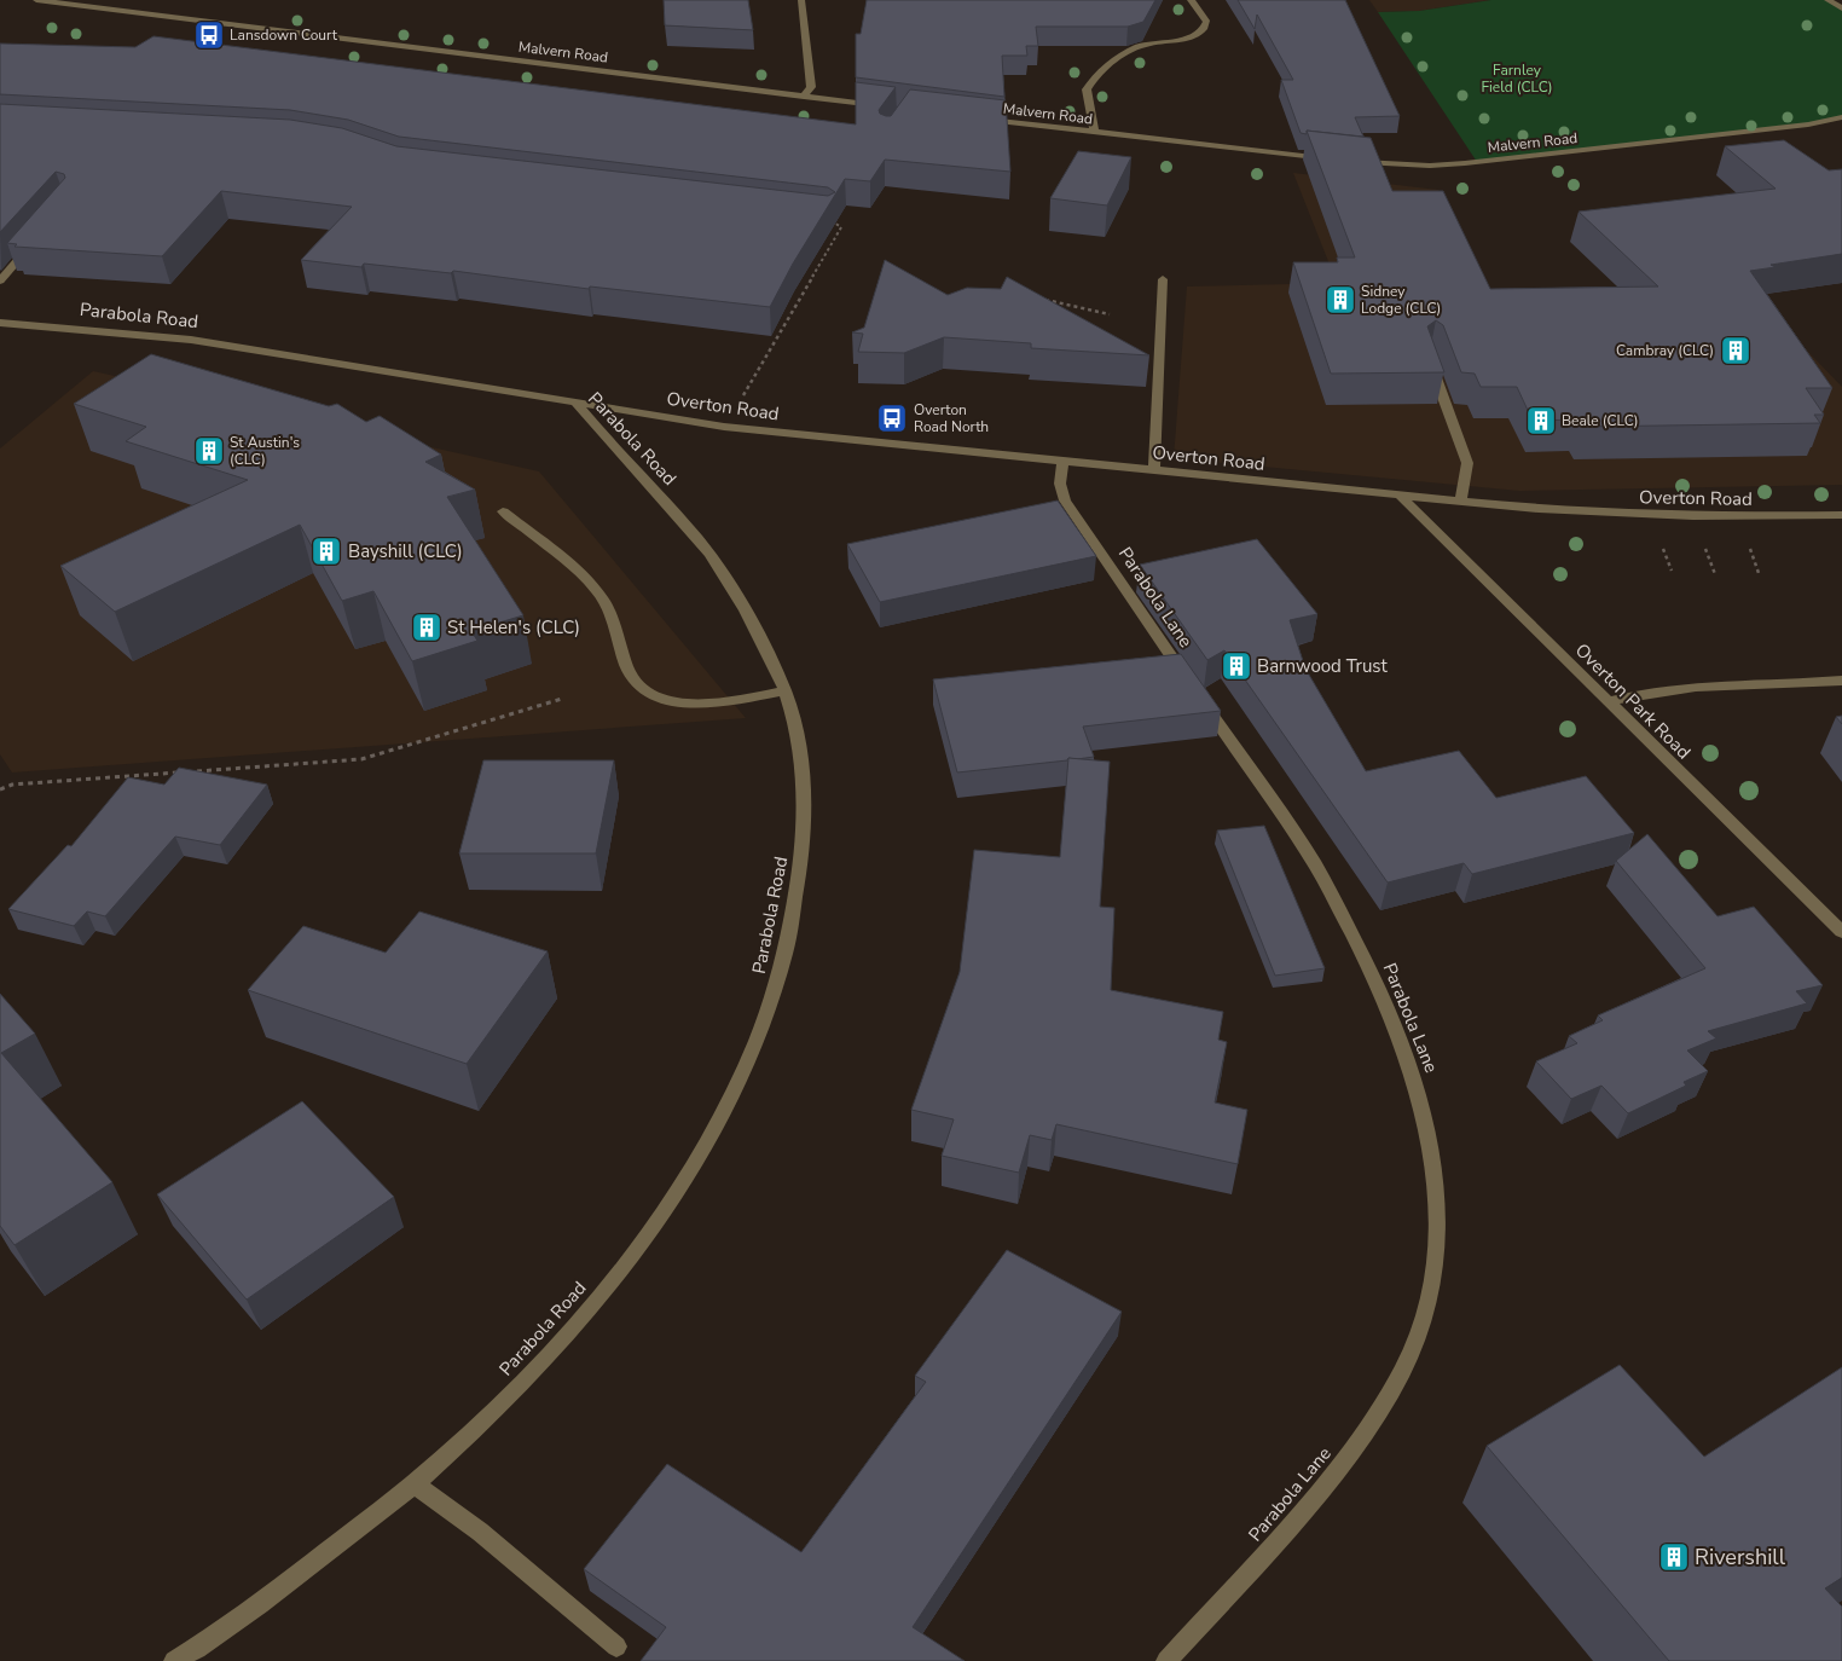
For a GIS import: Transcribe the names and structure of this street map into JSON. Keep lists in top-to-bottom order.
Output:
{
  "streets": {
    "street": [
      "Malvern Road",
      "Parabola Road",
      "Overton Road",
      "Parabola Lane",
      "Overton Park Road"
    ]
  },
  "crossings": [
    ["Parabola Road", "Overton Road"],
    ["Overton Road", "Parabola Lane"],
    ["Overton Road", "Overton Park Road"]
  ],
  "parks": ["Farnley Field (CLC)"],
  "places": {
    "bus stop": ["Lansdown Court", "Overton Road North"],
    "building": [
      "Sidney Lodge (CLC)",
      "Cambray (CLC)",
      "Beale (CLC)",
      "St Austin's (CLC)",
      "Bayshill (CLC)",
      "St Helen's (CLC)",
      "Barnwood Trust",
      "Rivershill"
    ]
  }
}
